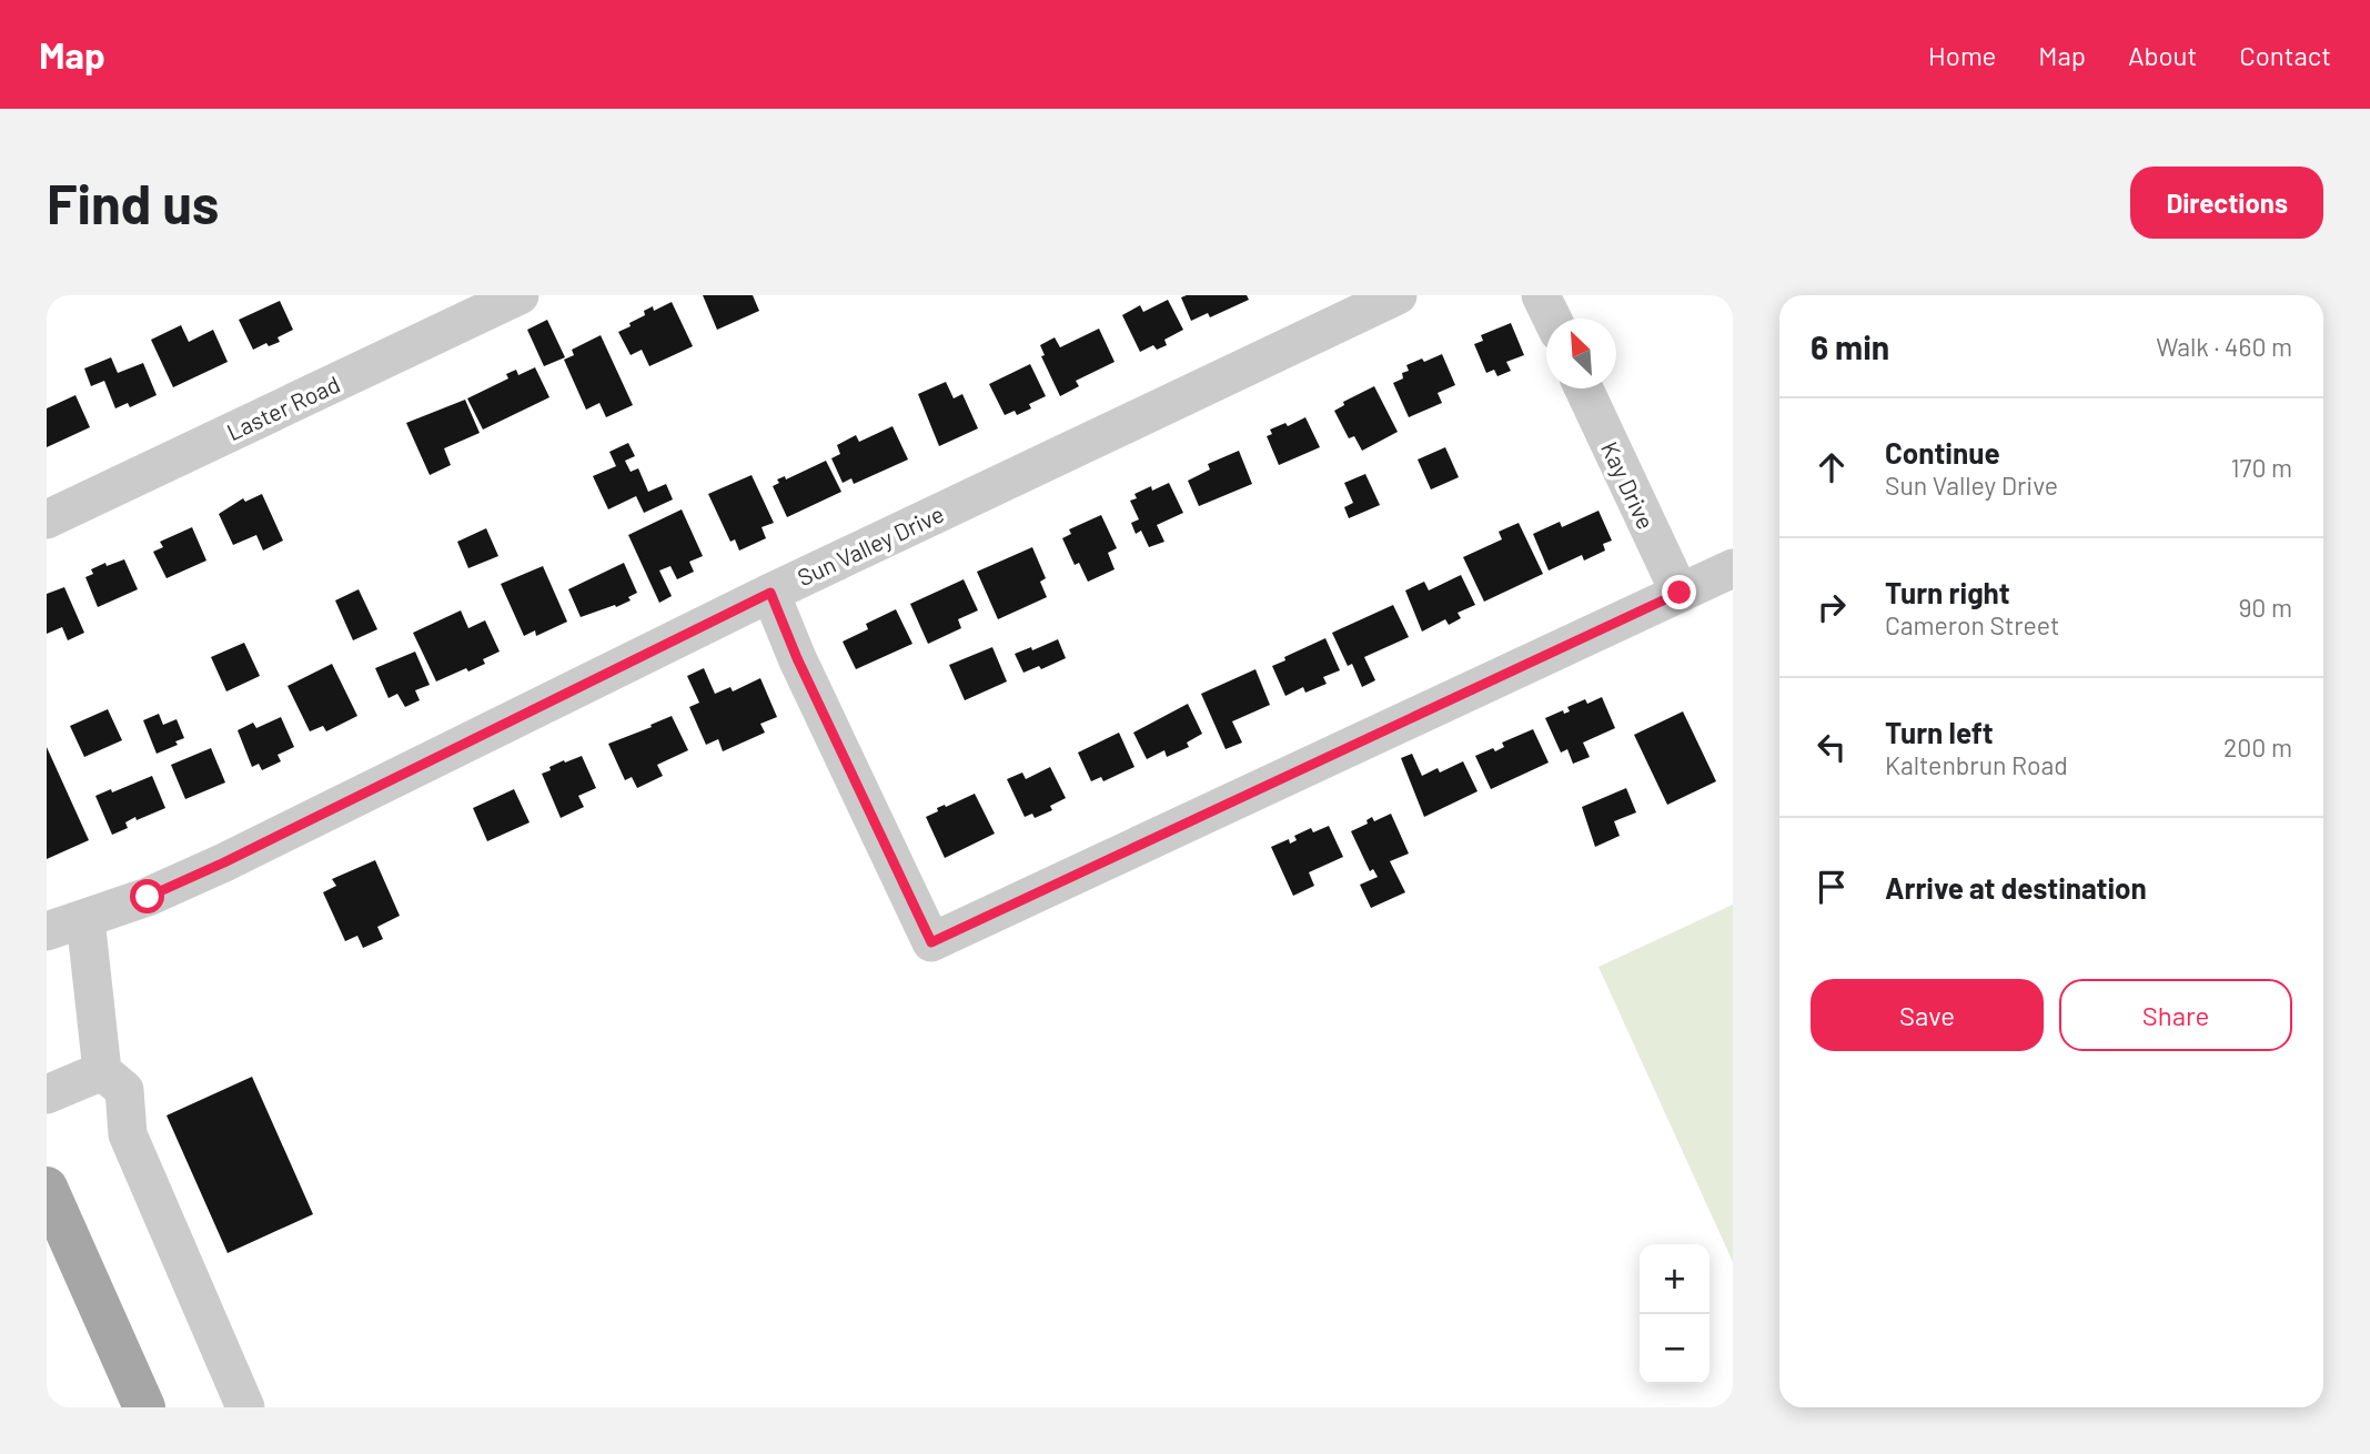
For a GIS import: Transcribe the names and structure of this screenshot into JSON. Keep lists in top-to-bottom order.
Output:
{
  "streets": {
    "street": ["Laster Road", "Kay Drive", "Sun Valley Drive"]
  },
  "north": "top left",
  "page": {
    "header": "Map",
    "nav": [
      "Home",
      "Map",
      "About",
      "Contact"
    ],
    "buttons": [
      "Directions",
      ["Save", "Share"]
    ],
    "title": "Find us",
    "heading": ["6 min", "Walk · 460 m"],
    "list": [
      ["Continue", "Sun Valley Drive", "170 m"],
      ["Turn right", "Cameron Street", "90 m"],
      ["Turn left", "Kaltenbrun Road", "200 m"],
      "Arrive at destination"
    ],
    "map_buttons": ["+", "−"]
  }
}
